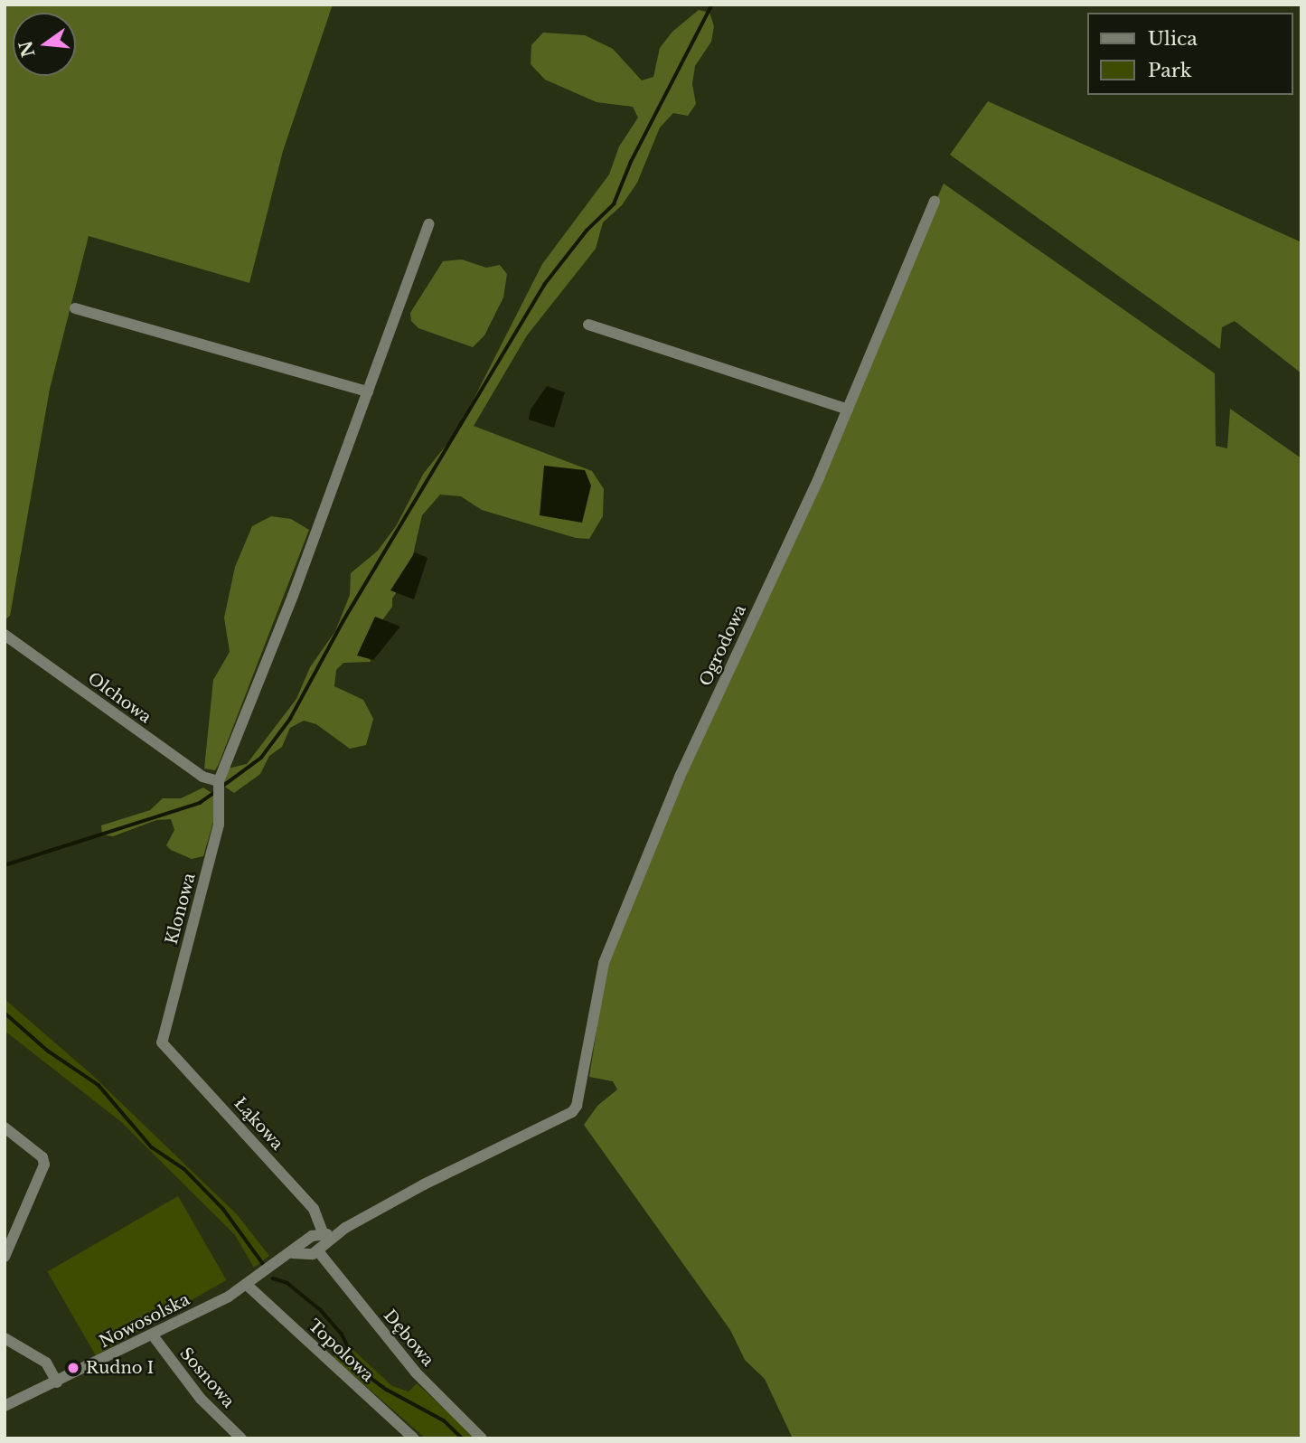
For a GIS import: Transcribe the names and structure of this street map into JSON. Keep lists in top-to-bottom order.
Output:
{
  "streets": {
    "street": [
      "Ogrodowa",
      "Olchowa",
      "Klonowa",
      "Łąkowa",
      "Nowosolska",
      "Dębowa",
      "Topolowa",
      "Sosnowa"
    ]
  },
  "crossings": [
    ["Ogrodowa", "Nowosolska"],
    ["Olchowa", "Klonowa"],
    ["Klonowa", "Łąkowa"],
    ["Łąkowa", "Nowosolska"],
    ["Nowosolska", "Dębowa"],
    ["Nowosolska", "Topolowa"],
    ["Nowosolska", "Sosnowa"]
  ],
  "places": ["Rudno I"],
  "legend": ["Ulica", "Park"],
  "north": "left"
}
